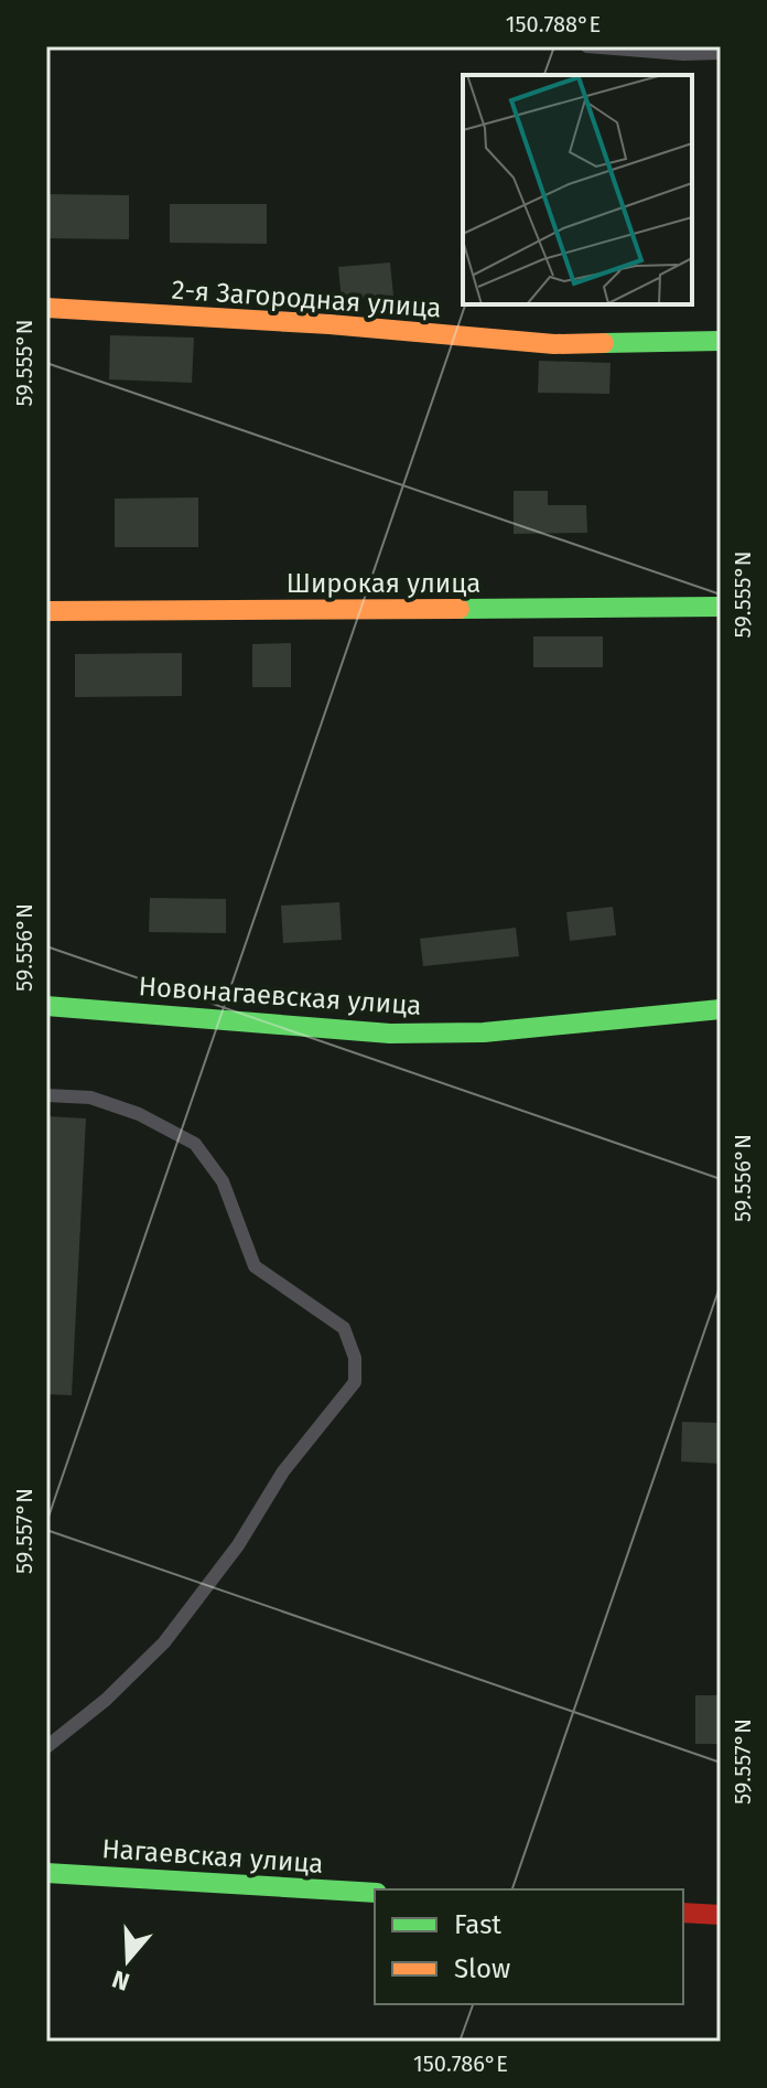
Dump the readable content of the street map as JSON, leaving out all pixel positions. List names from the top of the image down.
{
  "streets": {
    "street": [
      "2-я Загородная улица",
      "Широкая улица",
      "Новонагаевская улица",
      "Нагаевская улица"
    ]
  },
  "legend": ["Fast", "Slow"],
  "north": "bottom",
  "coordinates": [
    "150.788°E",
    "59.555°N",
    "59.556°N",
    "59.557°N",
    "150.786°E"
  ]
}
